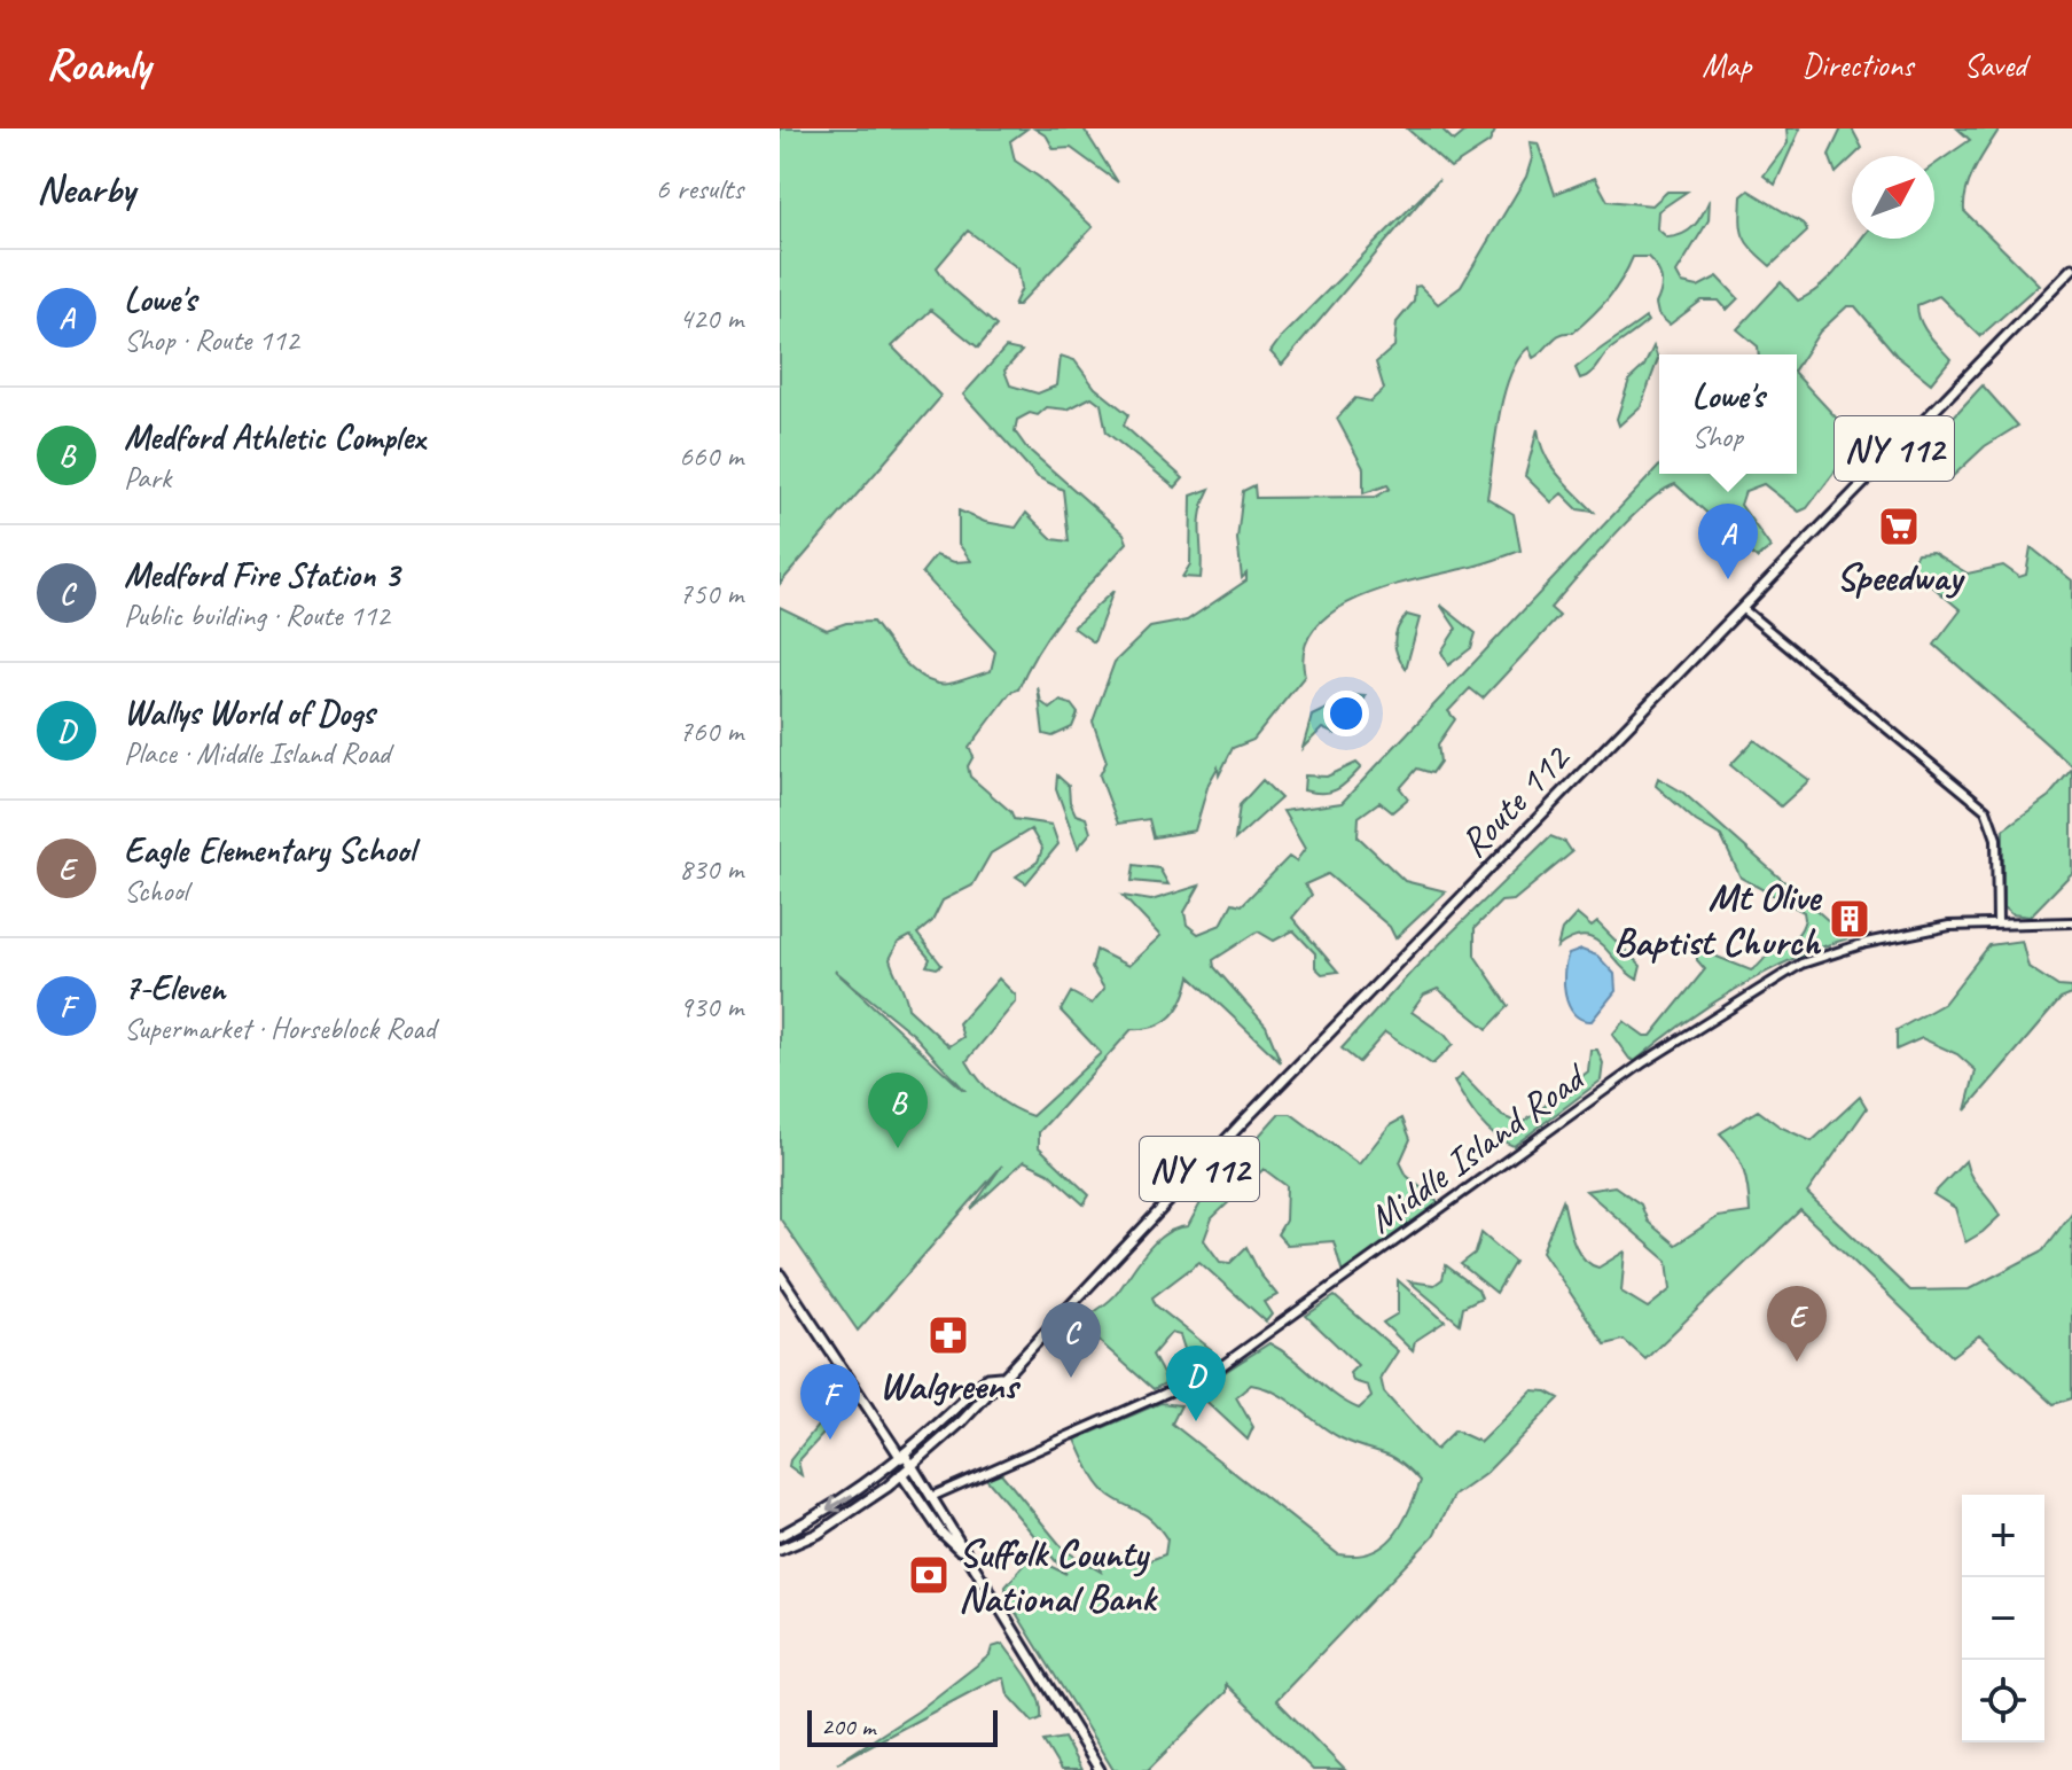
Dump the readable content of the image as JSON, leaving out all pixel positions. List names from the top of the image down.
{
  "streets": {
    "main road": ["NY 112", "Route 112"],
    "street": ["Middle Island Road"]
  },
  "places": {
    "supermarket": ["Speedway"],
    "building": ["Mt Olive Baptist Church"],
    "pharmacy": ["Walgreens"],
    "bank": ["Suffolk County National Bank"]
  },
  "scale_bar": "200 m",
  "north": "top right",
  "page": {
    "header": "Roamly",
    "nav": ["Map", "Directions", "Saved"],
    "heading": ["Nearby", "6 results"],
    "list": [
      {
        "mark": "A",
        "name": "Lowe's",
        "note": "Shop · Route 112",
        "value": "420 m"
      },
      {
        "mark": "B",
        "name": "Medford Athletic Complex",
        "note": "Park",
        "value": "660 m"
      },
      {
        "mark": "C",
        "name": "Medford Fire Station 3",
        "note": "Public building · Route 112",
        "value": "750 m"
      },
      {
        "mark": "D",
        "name": "Wallys World of Dogs",
        "note": "Place · Middle Island Road",
        "value": "760 m"
      },
      {
        "mark": "E",
        "name": "Eagle Elementary School",
        "note": "School",
        "value": "830 m"
      },
      {
        "mark": "F",
        "name": "7-Eleven",
        "note": "Supermarket · Horseblock Road",
        "value": "930 m"
      }
    ],
    "popup": ["Lowe's", "Shop"],
    "pins": [
      "A",
      "B",
      "E",
      "C",
      "D",
      "F"
    ],
    "map_buttons": ["+", "−"],
    "scale": "200 m"
  }
}
